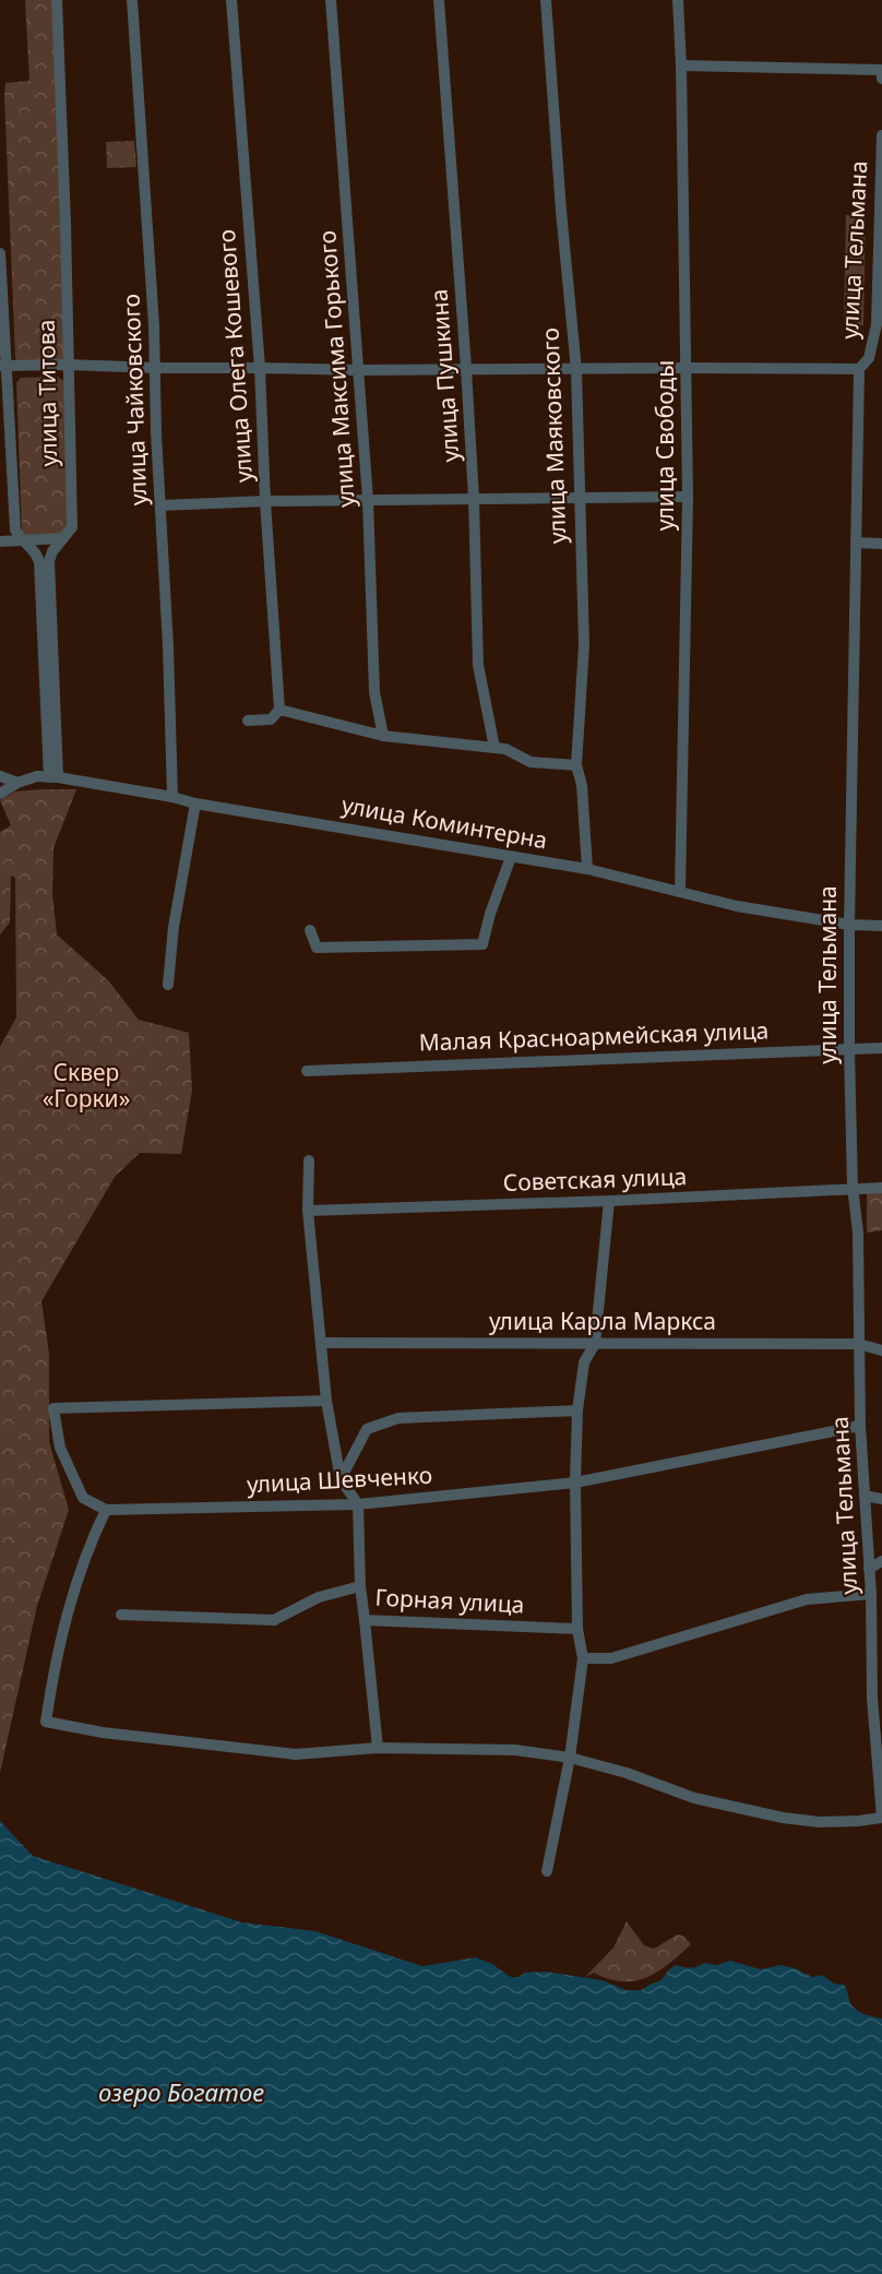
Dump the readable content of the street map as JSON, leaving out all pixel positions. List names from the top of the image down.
{
  "streets": {
    "street": [
      "улица Тельмана",
      "улица Олега Кошевого",
      "улица Максима Горького",
      "улица Пушкина",
      "улица Титова",
      "улица Чайковского",
      "улица Маяковского",
      "улица Свободы",
      "улица Коминтерна",
      "Малая Красноармейская улица",
      "Советская улица",
      "улица Карла Маркса",
      "улица Шевченко",
      "Горная улица"
    ]
  },
  "crossings": [
    ["улица Тельмана", "улица Коминтерна"],
    ["улица Тельмана", "Малая Красноармейская улица"],
    ["улица Тельмана", "Советская улица"],
    ["улица Тельмана", "улица Карла Маркса"],
    ["улица Тельмана", "улица Шевченко"],
    ["улица Титова", "улица Коминтерна"],
    ["улица Чайковского", "улица Коминтерна"],
    ["улица Маяковского", "улица Коминтерна"],
    ["улица Свободы", "улица Коминтерна"]
  ],
  "water": ["озеро Богатое"],
  "parks": ["Сквер «Горки»"]
}
